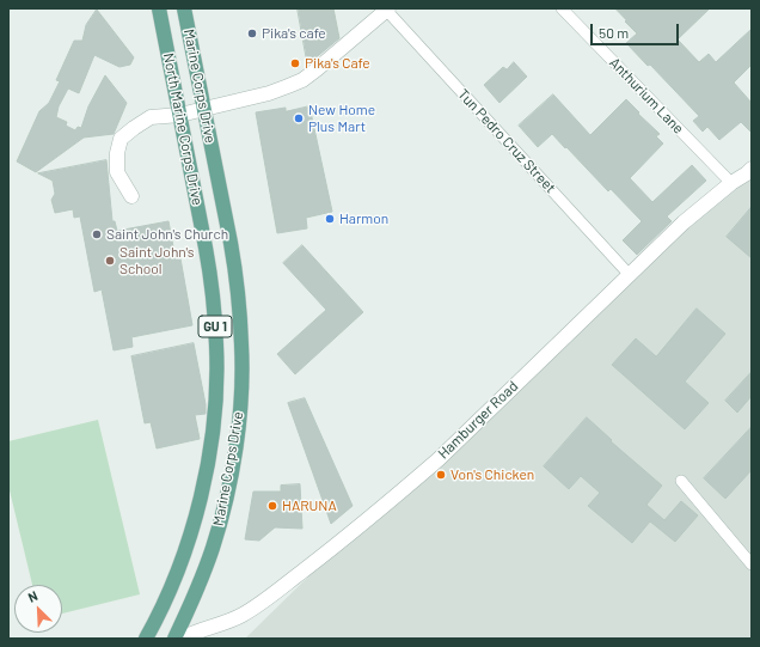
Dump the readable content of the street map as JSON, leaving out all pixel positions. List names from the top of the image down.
{
  "streets": {
    "main road": ["Marine Corps Drive", "North Marine Corps Drive", "GU 1"],
    "street": ["Anthurium Lane", "Tun Pedro Cruz Street", "Hamburger Road"]
  },
  "crossings": [
    ["Anthurium Lane", "Hamburger Road"],
    ["Tun Pedro Cruz Street", "Hamburger Road"]
  ],
  "places": [
    "Pika's cafe",
    "Pika's Cafe",
    "New Home Plus Mart",
    "Harmon",
    "Saint John's Church",
    "Saint John's School",
    "Von's Chicken",
    "HARUNA"
  ],
  "scale_bar": "50 m",
  "north": "top left"
}
